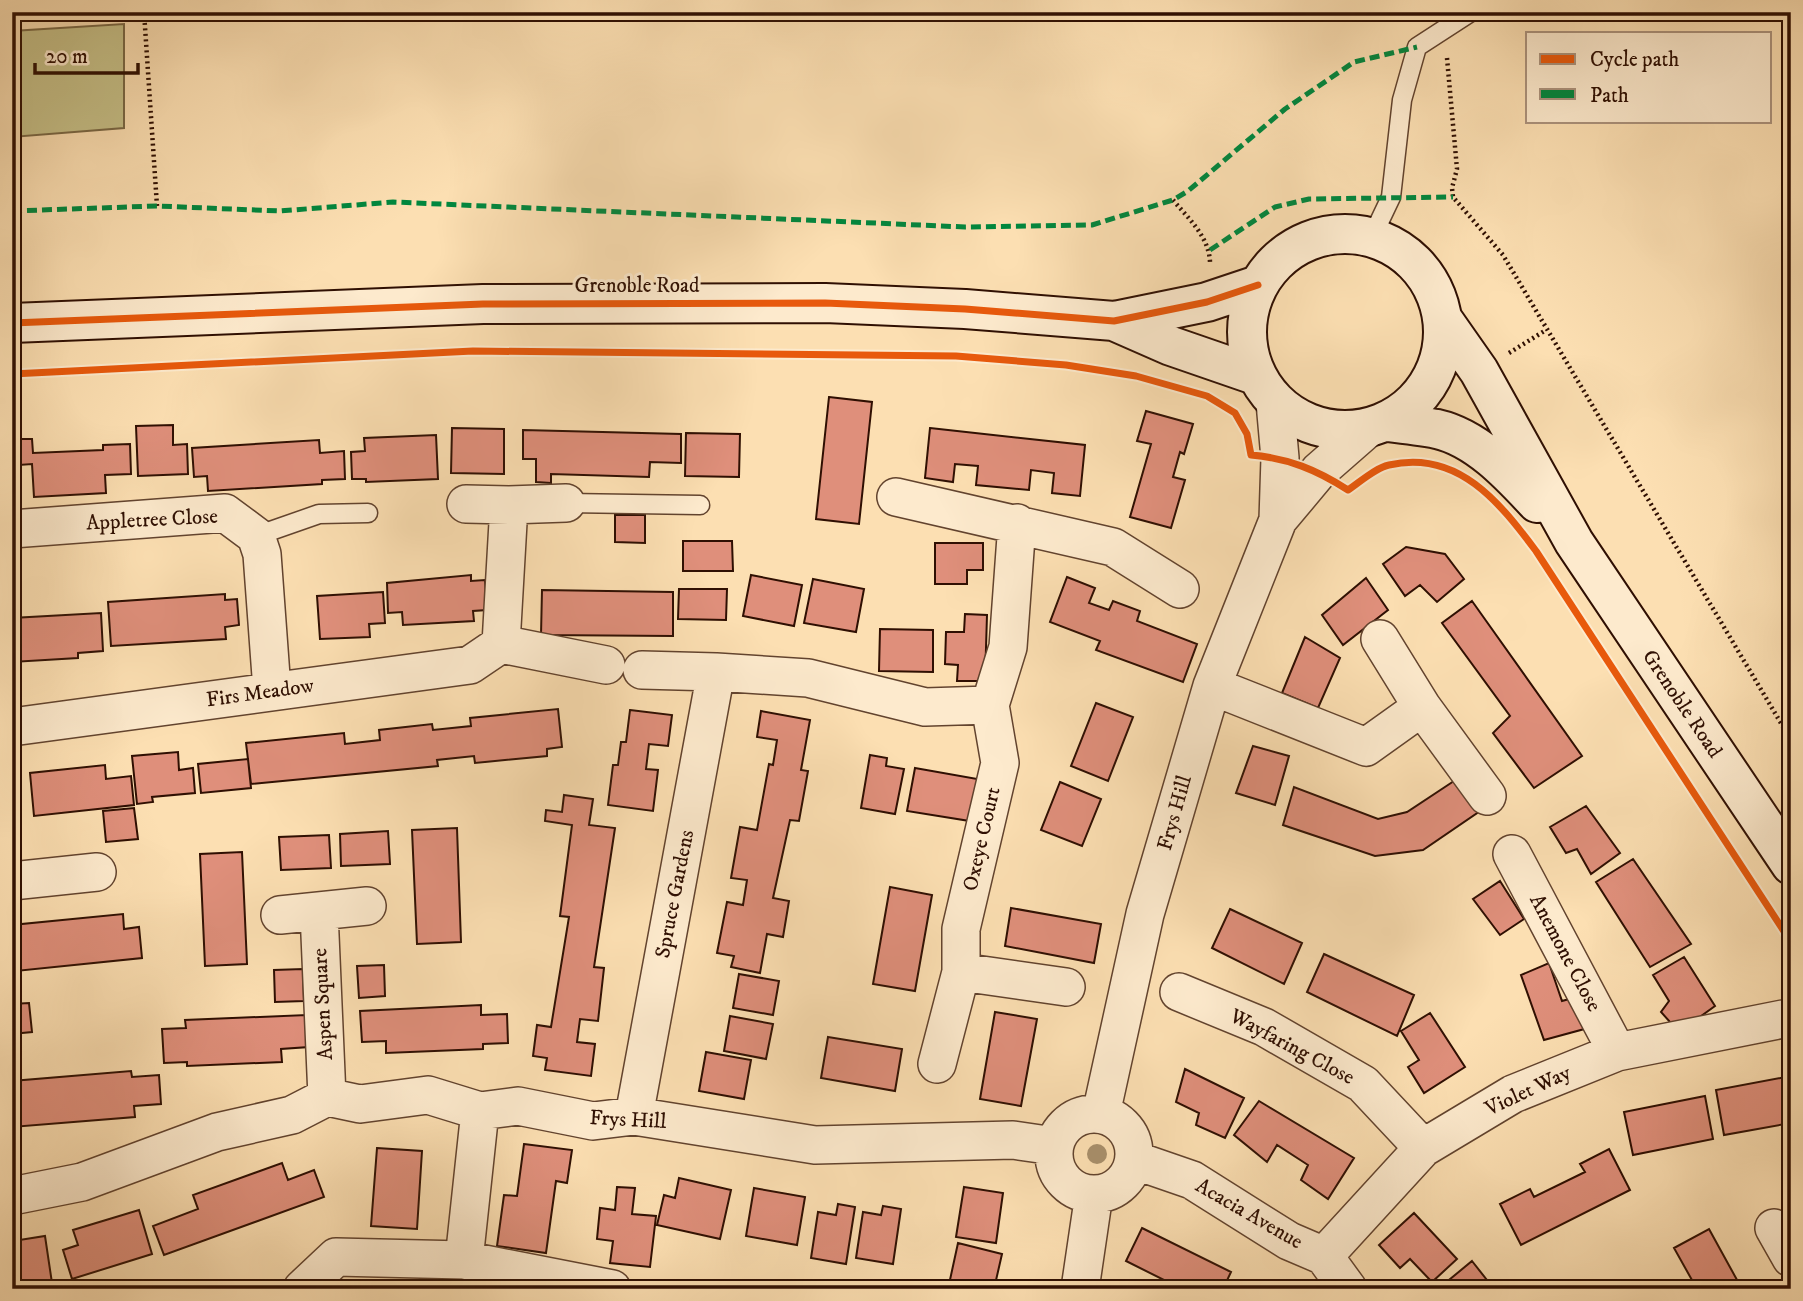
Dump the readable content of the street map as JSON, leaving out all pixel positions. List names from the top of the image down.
{
  "streets": {
    "street": [
      "Grenoble Road",
      "Appletree Close",
      "Firs Meadow",
      "Frys Hill",
      "Oxeye Court",
      "Spruce Gardens",
      "Anemone Close",
      "Aspen Square",
      "Wayfaring Close",
      "Violet Way",
      "Acacia Avenue"
    ]
  },
  "crossings": [
    ["Grenoble Road", "Frys Hill"],
    ["Frys Hill", "Spruce Gardens"],
    ["Frys Hill", "Aspen Square"],
    ["Frys Hill", "Acacia Avenue"],
    ["Anemone Close", "Violet Way"],
    ["Wayfaring Close", "Violet Way"],
    ["Violet Way", "Acacia Avenue"]
  ],
  "legend": ["Cycle path", "Path"],
  "scale_bar": "20 m"
}
